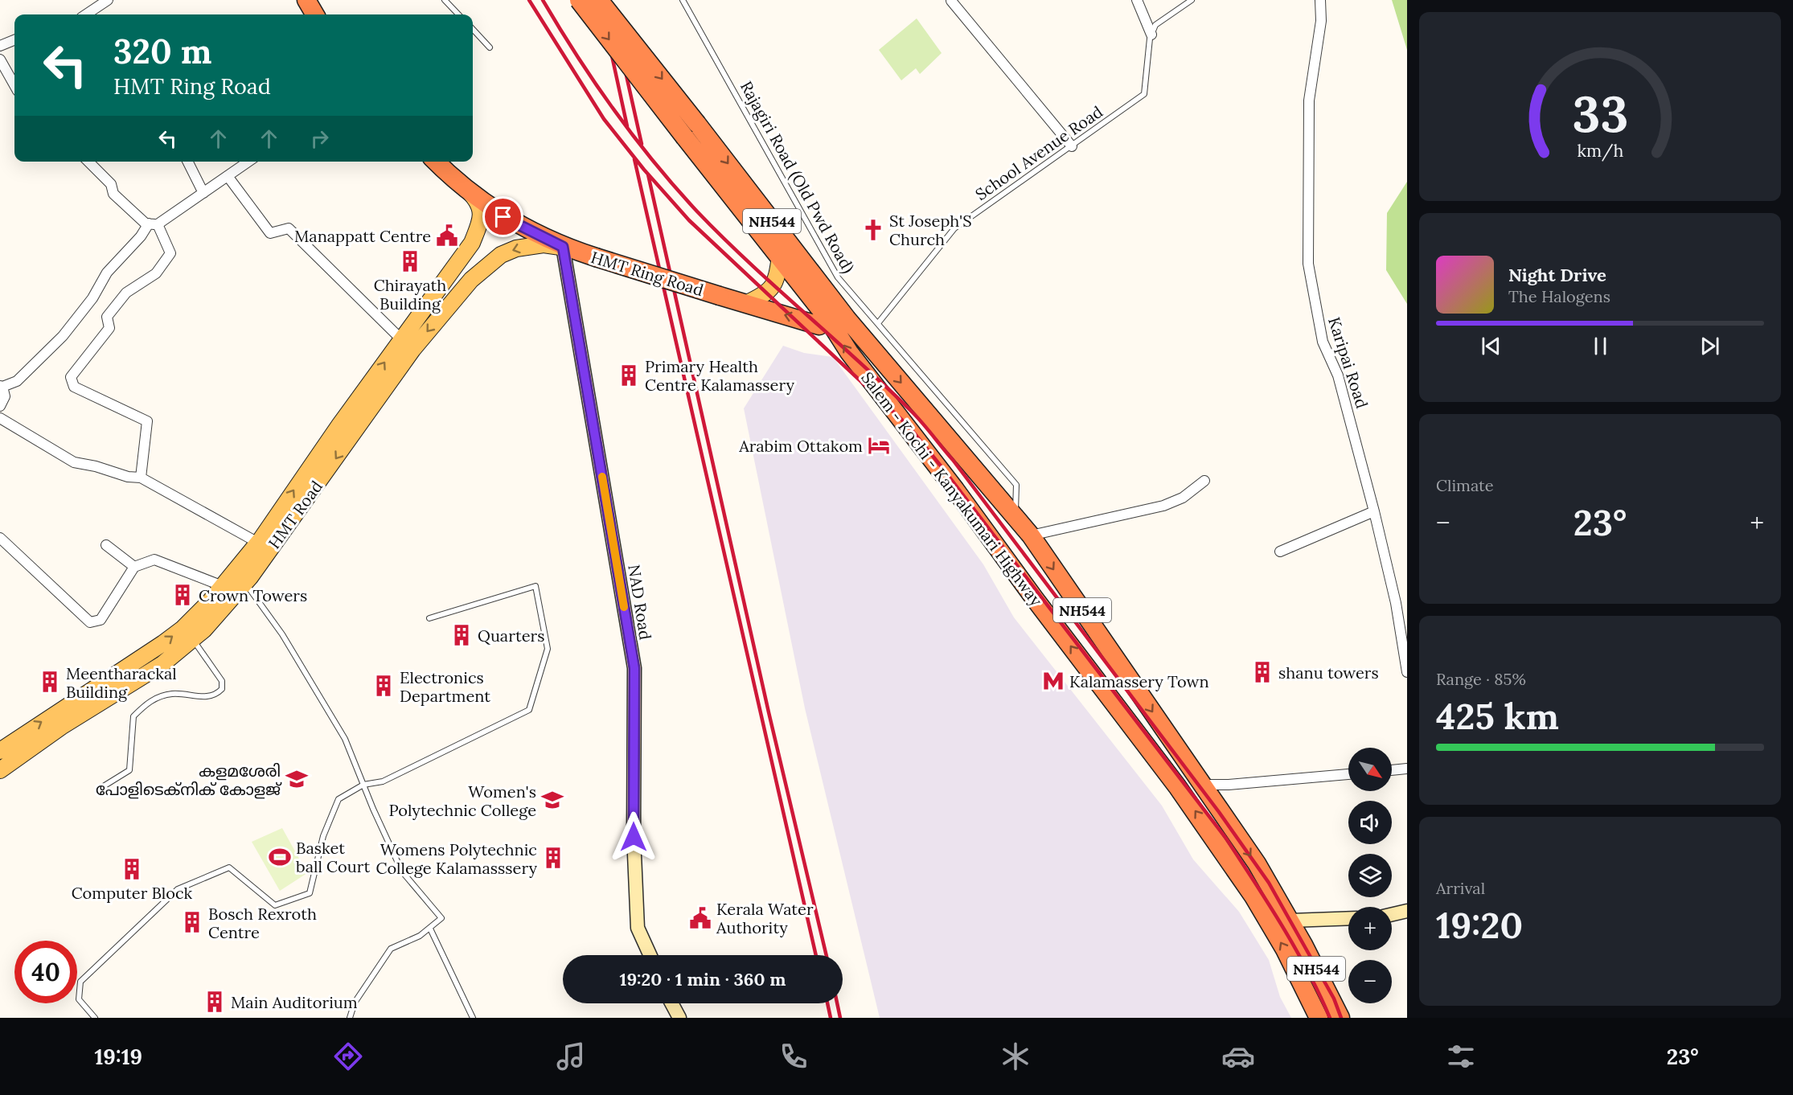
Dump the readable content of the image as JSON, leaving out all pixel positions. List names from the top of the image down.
{
  "streets": {
    "highway": ["NH544", "HMT Ring Road", "Salem - Kochi - Kanyakumari Highway"],
    "main road": ["HMT Road"],
    "street": ["Karipai Road", "NAD Road"],
    "lane": ["School Avenue Road", "Rajagiri Road (Old Pwd Road)"]
  },
  "crossings": [
    ["School Avenue Road", "Rajagiri Road (Old Pwd Road)"],
    ["Rajagiri Road (Old Pwd Road)", "Salem - Kochi - Kanyakumari Highway"],
    ["HMT Ring Road", "Salem - Kochi - Kanyakumari Highway"],
    ["HMT Ring Road", "HMT Road"],
    ["HMT Ring Road", "NAD Road"],
    ["HMT Road", "NAD Road"]
  ],
  "places": {
    "church": ["St Joseph'S Church"],
    "public building": ["Manappatt Centre", "Kerala Water Authority"],
    "building": [
      "Chirayath Building",
      "Primary Health Centre Kalamassery",
      "Crown Towers",
      "Quarters",
      "shanu towers",
      "Meentharackal Building",
      "Electronics Department",
      "Womens Polytechnic College Kalamasssery",
      "Computer Block",
      "Bosch Rexroth Centre",
      "Main Auditorium"
    ],
    "hotel": ["Arabim Ottakom"],
    "metro station": ["Kalamassery Town"],
    "school or university": ["കളമശേരി പോളിടെക്നിക് കോളജ്", "Women's Polytechnic College"],
    "sports": ["Basket ball Court"]
  },
  "north": "bottom right",
  "page": {
    "turn": ["320 m", "HMT Ring Road"],
    "song": ["Night Drive", "The Halogens"],
    "tile": [
      "Climate",
      ["Range · 85%", "425 km"],
      ["Arrival", "19:20"]
    ],
    "heat": ["−", "23°", "+"],
    "map_buttons": ["+", "−"],
    "limit": "40",
    "trip": "19:20 · 1 min · 360 m",
    "tabs": ["19:19", "23°"],
    "gauge": ["33", "km/h"]
  }
}
